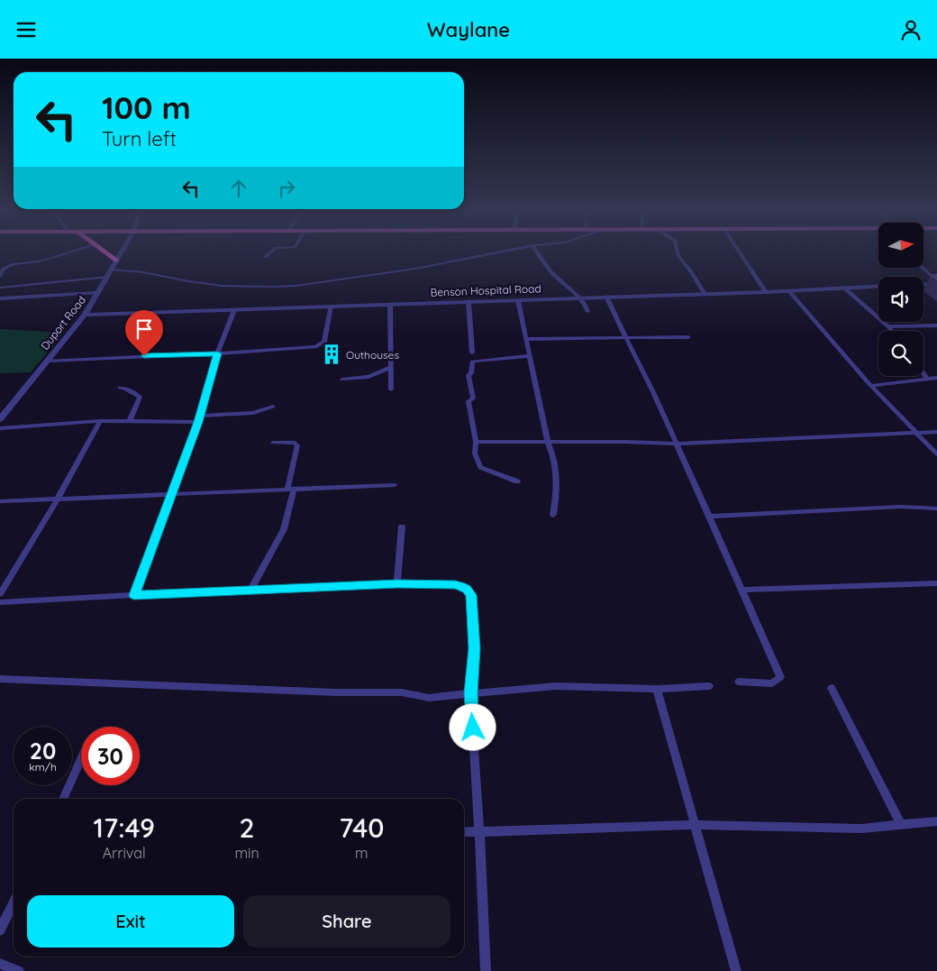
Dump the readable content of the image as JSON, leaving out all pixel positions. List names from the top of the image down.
{
  "streets": {
    "street": ["Benson Hospital Road", "Duport Road"]
  },
  "crossings": [
    ["Benson Hospital Road", "Duport Road"]
  ],
  "places": {
    "building": ["Outhouses"]
  },
  "north": "right",
  "page": {
    "header": "Waylane",
    "turn": ["100 m", "Turn left"],
    "speed": "20 km/h",
    "limit": "30",
    "eta": [
      "17:49",
      "Arrival",
      "2",
      "min",
      "740",
      "m"
    ],
    "buttons": ["Exit", "Share"]
  }
}
